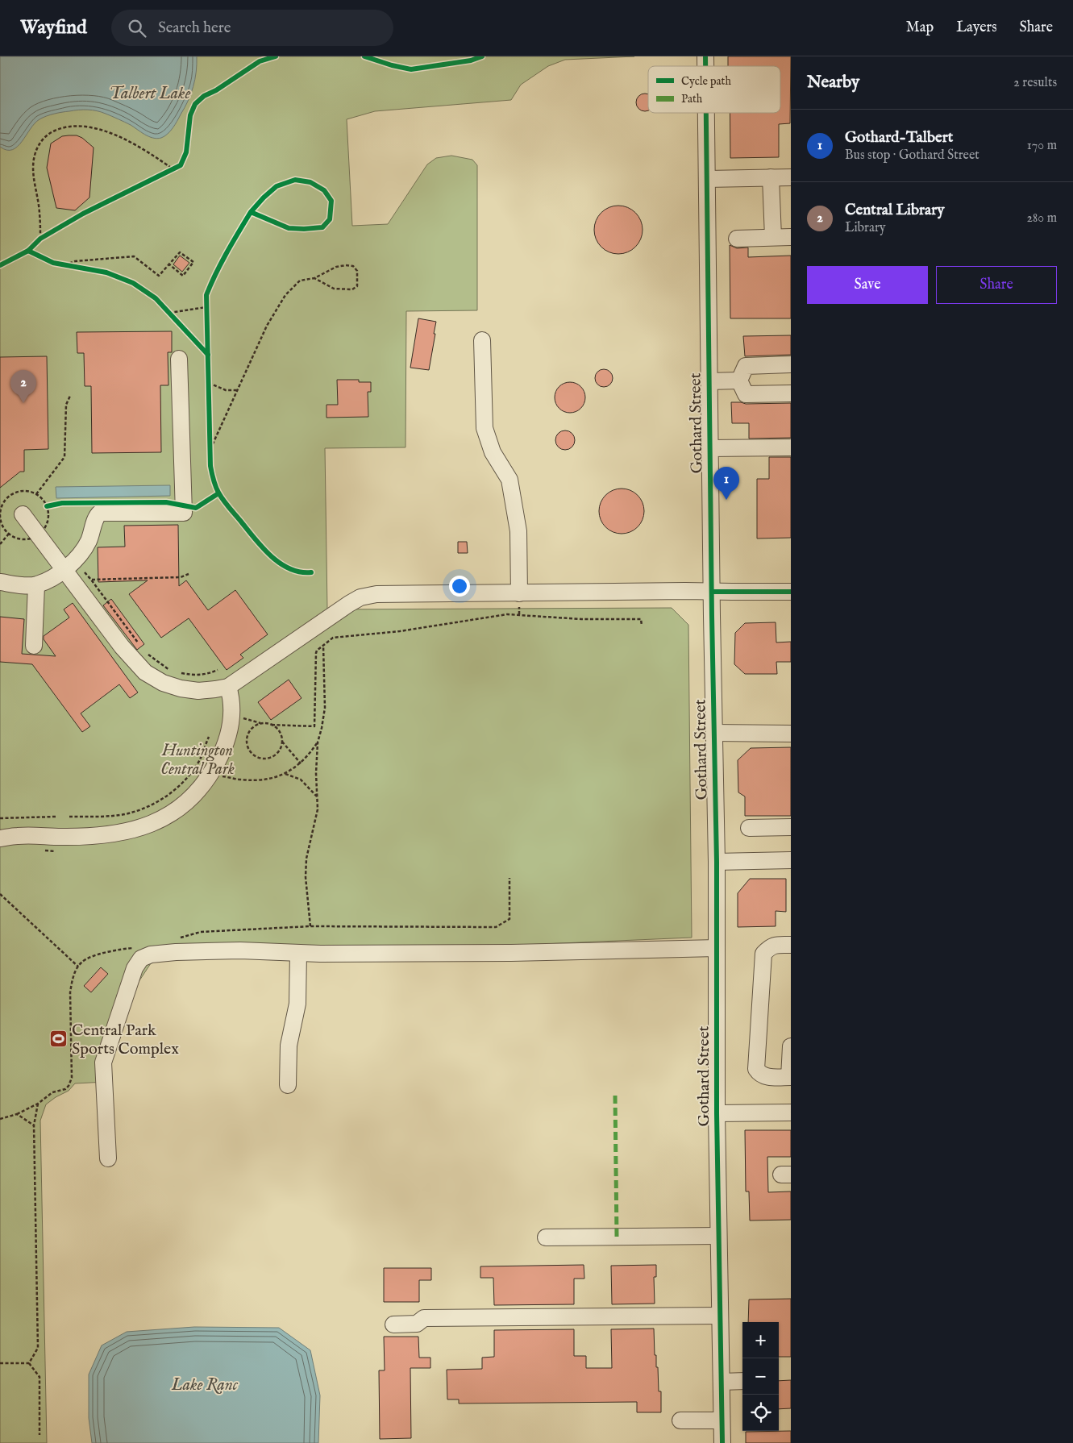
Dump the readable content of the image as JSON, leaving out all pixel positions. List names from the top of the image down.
{
  "streets": {
    "street": ["Gothard Street"]
  },
  "water": ["Talbert Lake", "Lake Ranc"],
  "parks": ["Huntington Central Park"],
  "places": {
    "sports": ["Central Park Sports Complex"]
  },
  "legend": ["Cycle path", "Path"],
  "page": {
    "header": "Wayfind",
    "search": "Search here",
    "nav": ["Map", "Layers", "Share"],
    "heading": ["Nearby", "2 results"],
    "list": [
      {
        "mark": "1",
        "name": "Gothard-Talbert",
        "note": "Bus stop · Gothard Street",
        "value": "170 m"
      },
      {
        "mark": "2",
        "name": "Central Library",
        "note": "Library",
        "value": "280 m"
      }
    ],
    "buttons": ["Save", "Share"],
    "pins": ["2", "1"],
    "map_buttons": ["+", "−"]
  }
}
